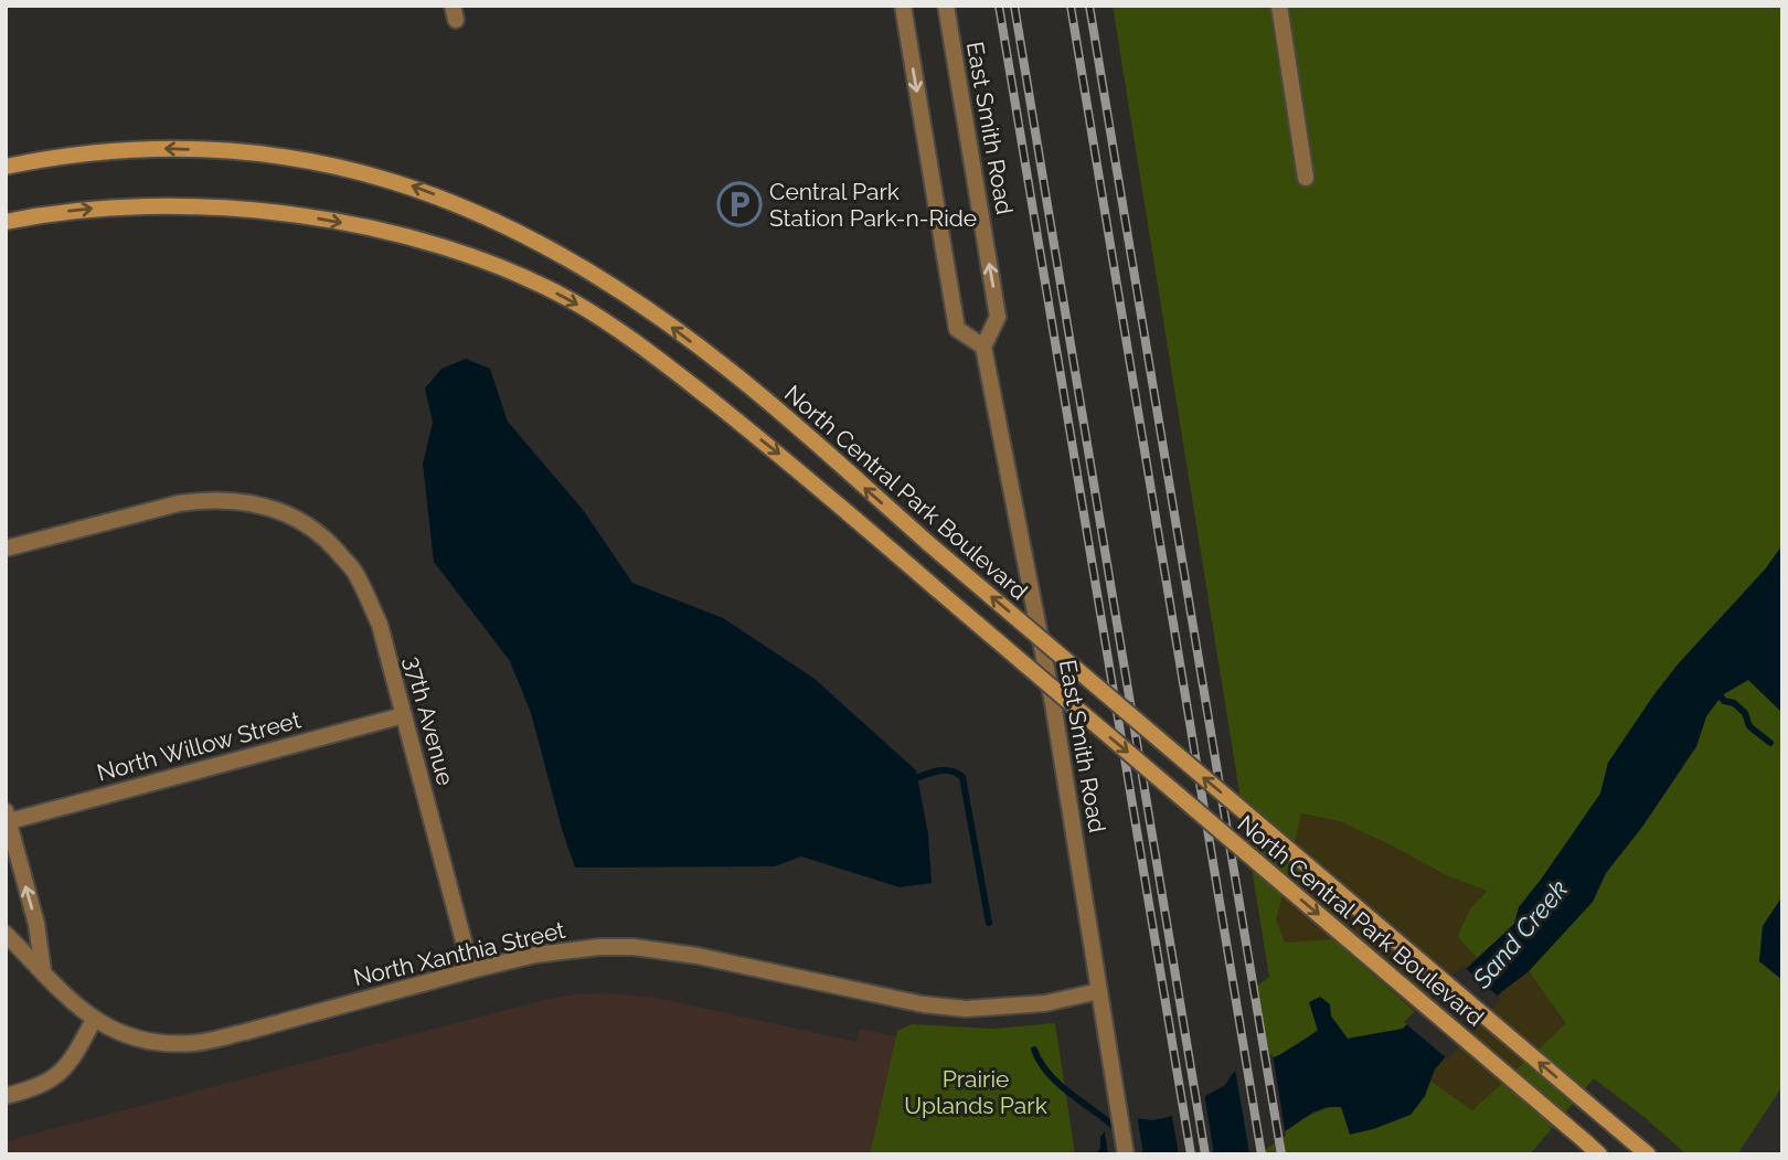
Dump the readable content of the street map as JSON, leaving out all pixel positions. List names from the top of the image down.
{
  "streets": {
    "main road": ["North Central Park Boulevard"],
    "street": [
      "East Smith Road",
      "37th Avenue",
      "North Willow Street",
      "North Xanthia Street"
    ]
  },
  "crossings": [
    ["East Smith Road", "North Xanthia Street"],
    ["37th Avenue", "North Willow Street"],
    ["37th Avenue", "North Xanthia Street"]
  ],
  "water": ["Sand Creek"],
  "parks": ["Prairie Uplands Park"],
  "places": {
    "parking": ["Central Park Station Park-n-Ride"]
  }
}
